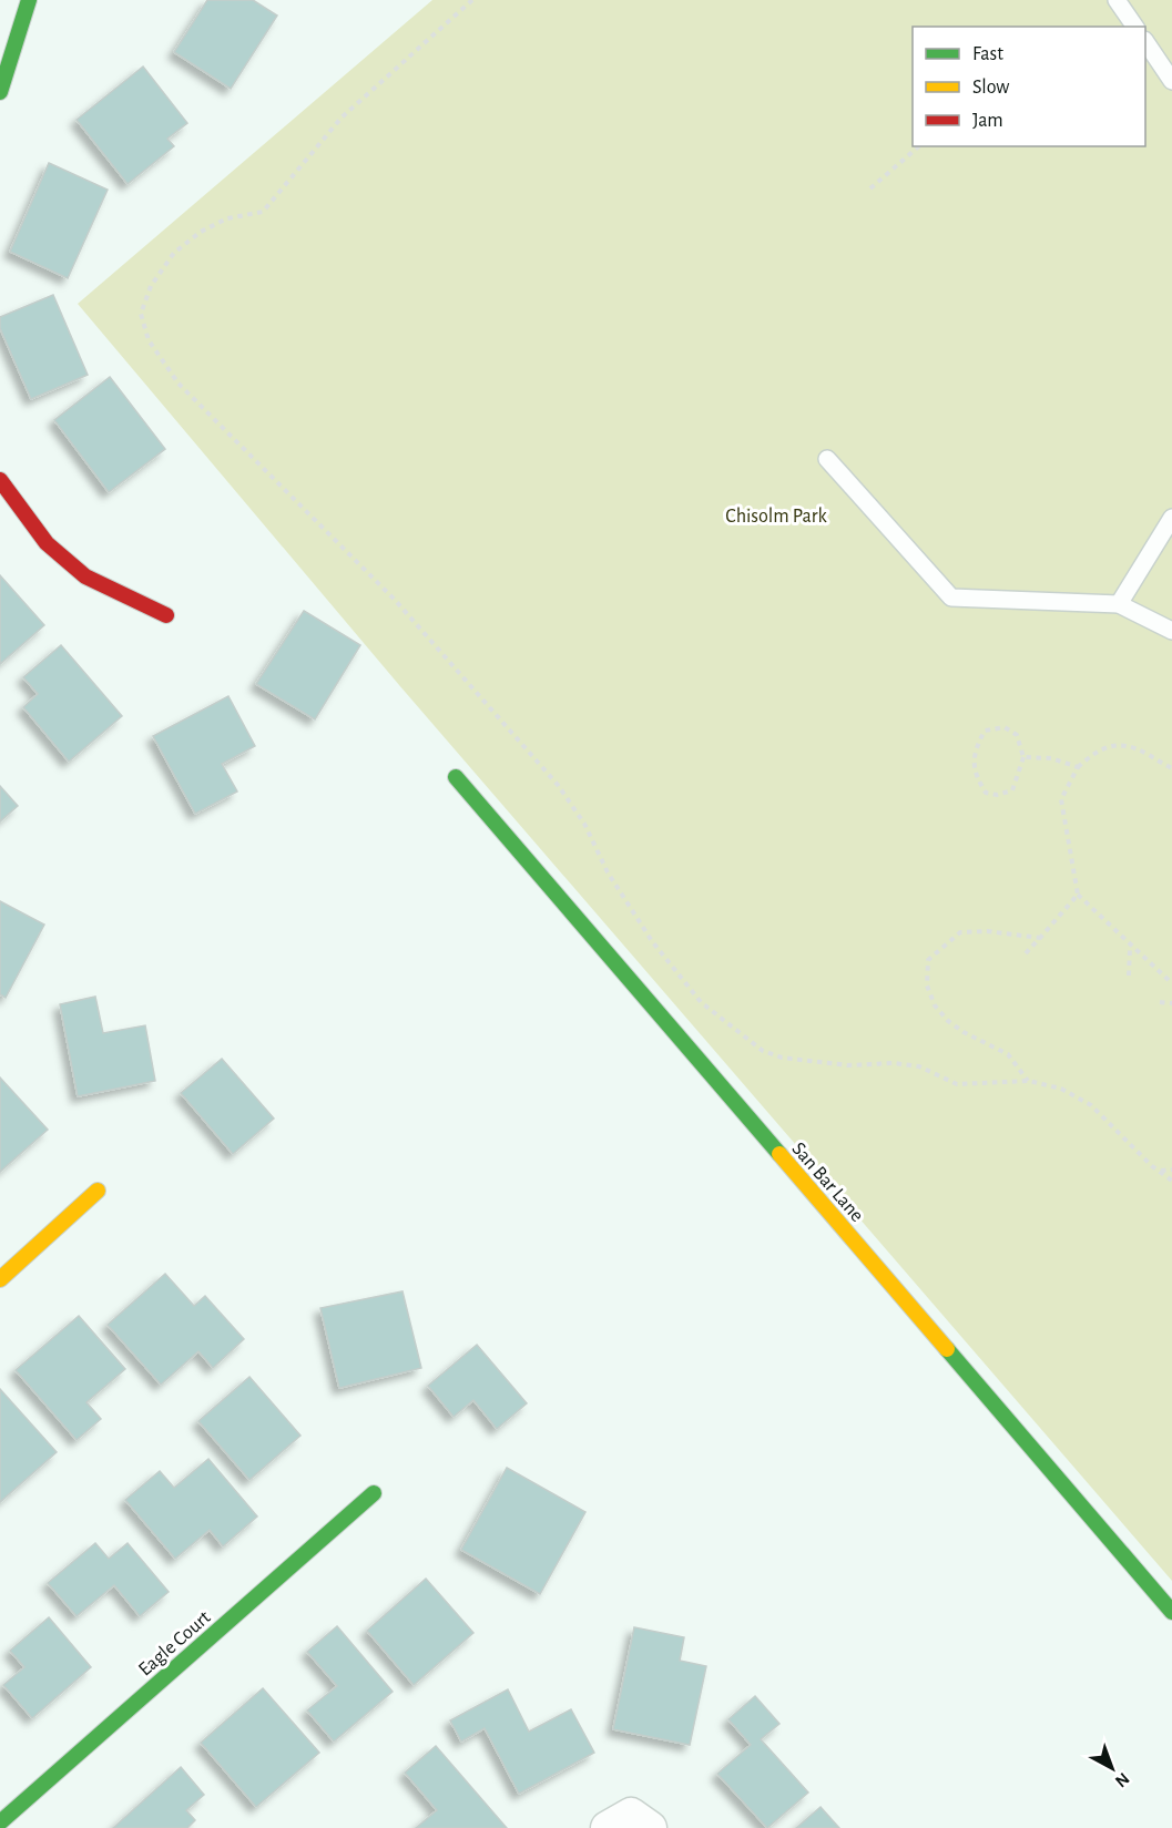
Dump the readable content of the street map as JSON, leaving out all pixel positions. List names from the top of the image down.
{
  "streets": {
    "street": ["San Bar Lane", "Eagle Court"]
  },
  "parks": ["Chisolm Park"],
  "legend": ["Fast", "Slow", "Jam"],
  "north": "bottom right"
}
